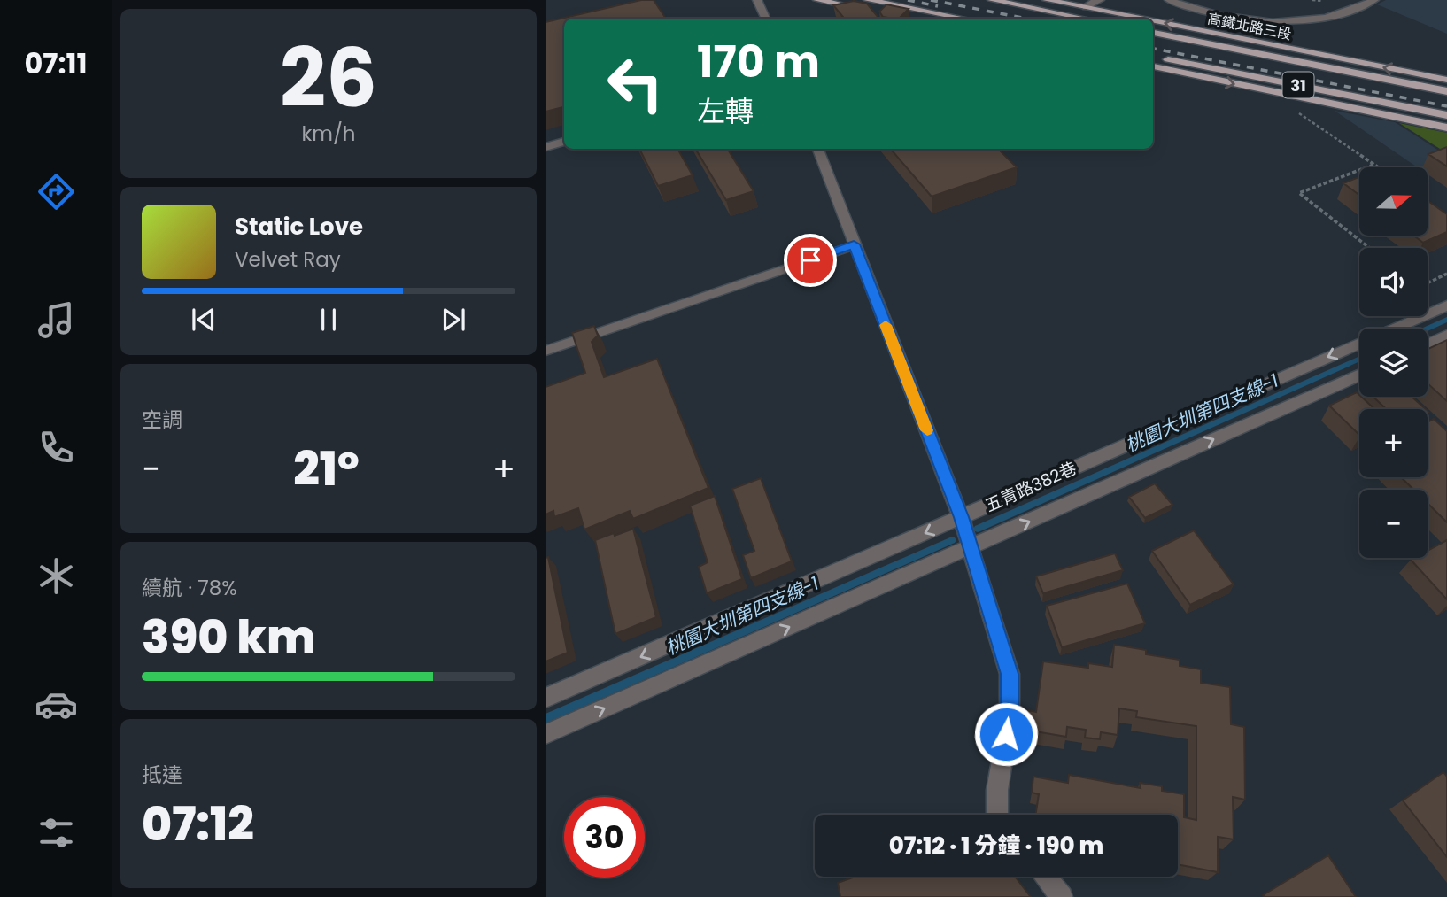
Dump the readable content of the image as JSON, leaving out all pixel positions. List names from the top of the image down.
{
  "streets": {
    "main road": ["高鐵北路三段", "31"],
    "street": ["五青路382巷"]
  },
  "water": ["桃園大圳第四支線-1"],
  "north": "right",
  "page": {
    "tabs": "07:11",
    "tile": [
      ["26", "km/h"],
      "空調",
      ["續航 · 78%", "390 km"],
      ["抵達", "07:12"]
    ],
    "turn": ["170 m", "左轉"],
    "map_buttons": ["+", "−"],
    "song": ["Static Love", "Velvet Ray"],
    "heat": ["−", "21°", "+"],
    "limit": "30",
    "trip": "07:12 · 1 分鐘 · 190 m"
  }
}
